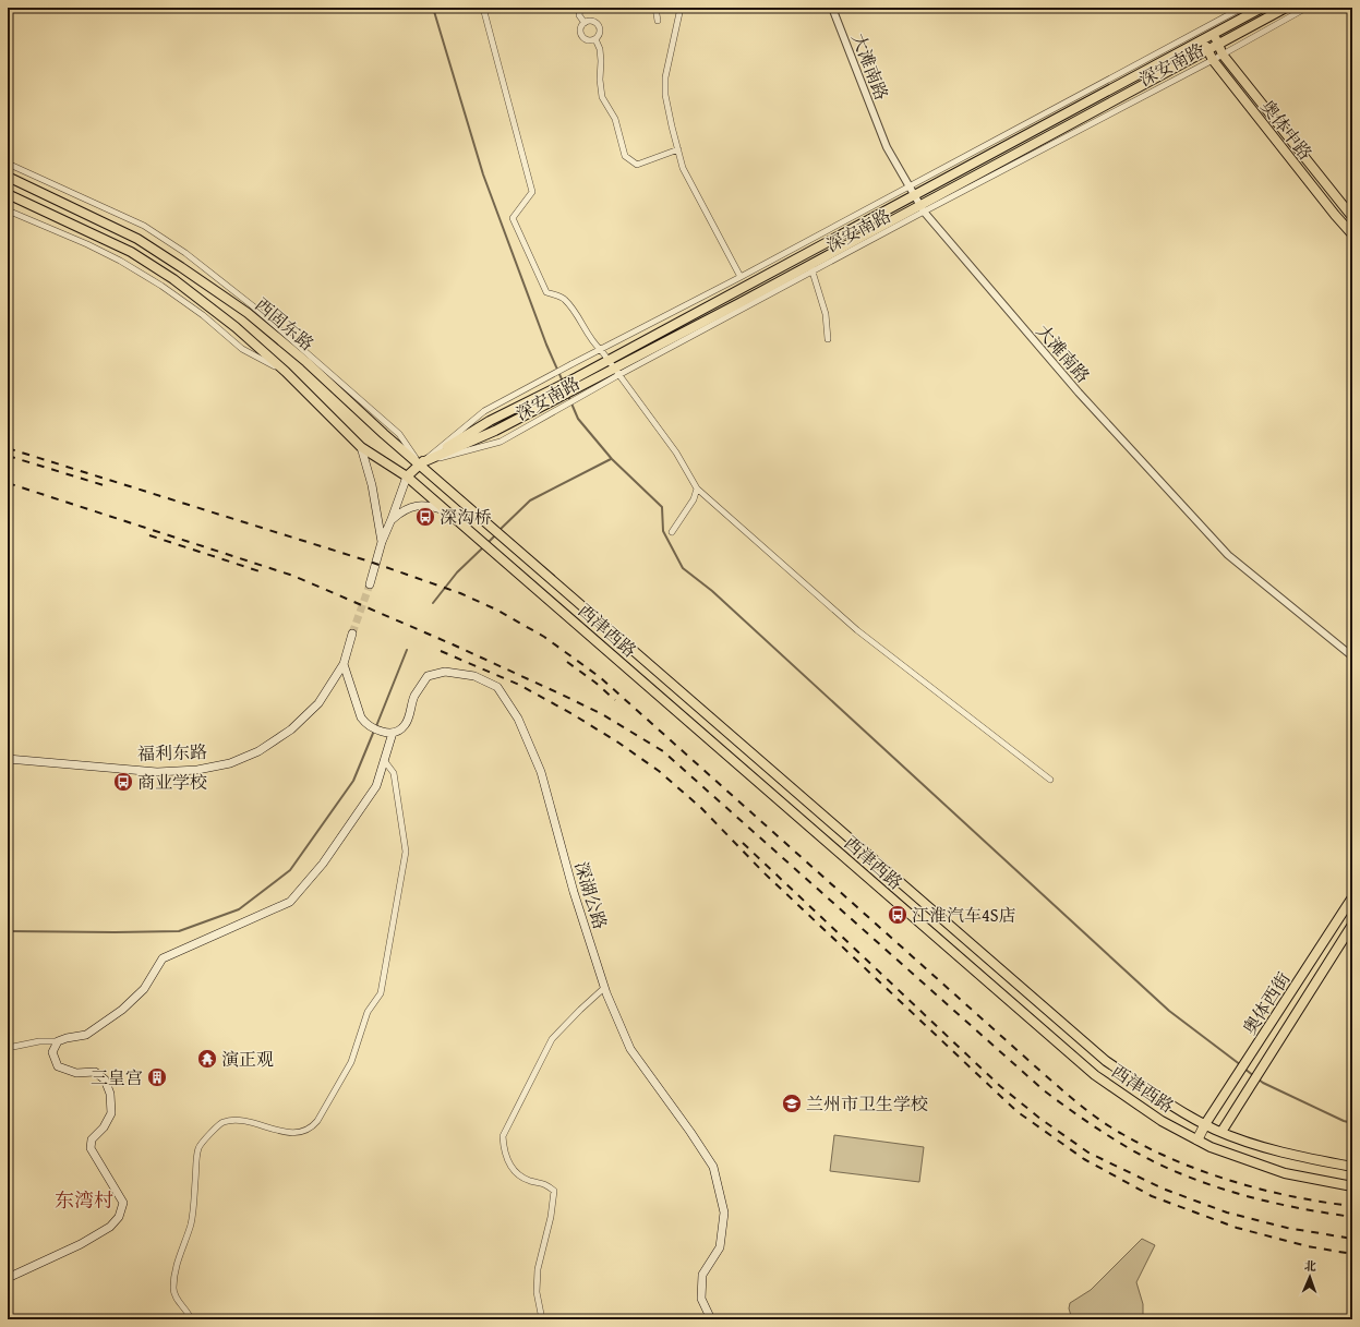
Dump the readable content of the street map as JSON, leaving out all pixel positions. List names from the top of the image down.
{
  "streets": {
    "main road": [
      "深安南路",
      "奥体中路",
      "西固东路",
      "西津西路",
      "福利东路",
      "深湖公路",
      "奥体西街"
    ],
    "street": ["大滩南路"]
  },
  "crossings": [
    ["深安南路", "大滩南路"],
    ["深安南路", "奥体中路"],
    ["深安南路", "西固东路"],
    ["西固东路", "西津西路"],
    ["西津西路", "奥体西街"]
  ],
  "districts": ["东湾村"],
  "places": {
    "bus stop": ["深沟桥", "商业学校", "江淮汽车4S店"],
    "temple": ["演正观"],
    "building": ["三皇宫"],
    "school or university": ["兰州市卫生学校"]
  },
  "north": "top"
}
